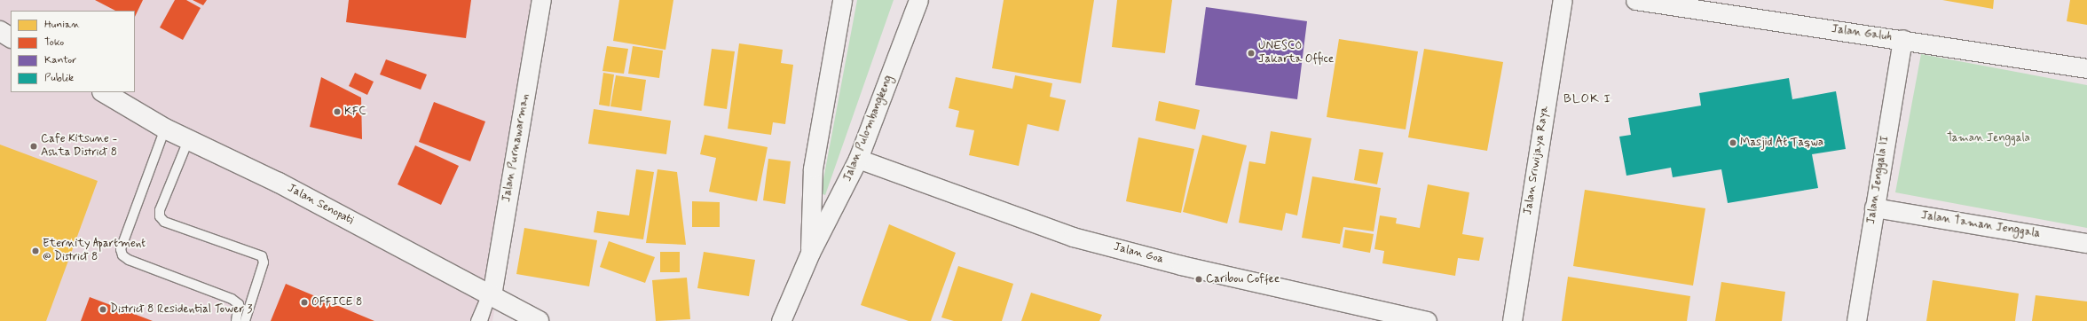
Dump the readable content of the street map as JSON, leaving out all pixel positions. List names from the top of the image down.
{
  "streets": {
    "main road": ["Jalan Senopati"],
    "street": [
      "Jalan Galuh",
      "Jalan Pulombangkeng",
      "Jalan Purnawarman",
      "Jalan Sriwijaya Raya",
      "Jalan Jenggala II",
      "Jalan Taman Jenggala",
      "Jalan Goa"
    ]
  },
  "crossings": [
    ["Jalan Galuh", "Jalan Jenggala II"],
    ["Jalan Pulombangkeng", "Jalan Goa"],
    ["Jalan Purnawarman", "Jalan Senopati"],
    ["Jalan Jenggala II", "Jalan Taman Jenggala"]
  ],
  "districts": ["BLOK I"],
  "parks": ["Taman Jenggala"],
  "places": [
    "UNESCO Jakarta Office",
    "KFC",
    "Masjid At Taqwa",
    "Cafe Kitsune - Ashta District 8",
    "Eternity Apartment @ District 8",
    "Caribou Coffee",
    "OFFICE 8",
    "District 8 Residential Tower 3"
  ],
  "legend": [
    "Hunian",
    "Toko",
    "Kantor",
    "Publik"
  ]
}
